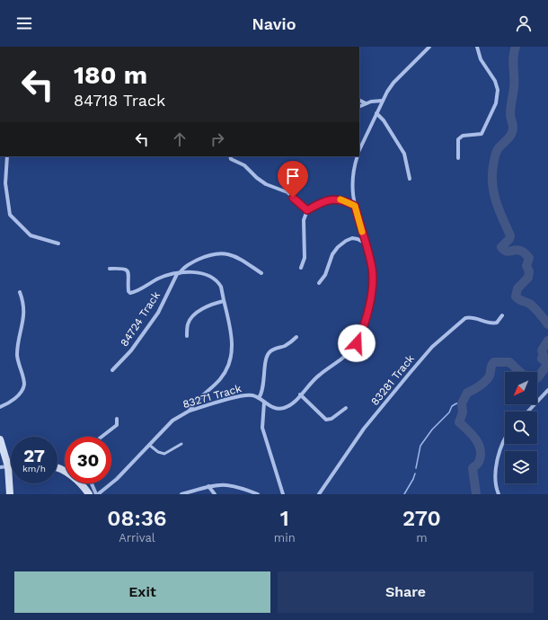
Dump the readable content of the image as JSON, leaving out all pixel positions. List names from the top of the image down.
{
  "streets": {
    "street": ["84724 Track", "83281 Track", "83271 Track"]
  },
  "north": "bottom left",
  "page": {
    "header": "Navio",
    "turn": ["180 m", "84718 Track"],
    "speed": "27 km/h",
    "limit": "30",
    "eta": [
      "08:36",
      "Arrival",
      "1",
      "min",
      "270",
      "m"
    ],
    "buttons": ["Exit", "Share"]
  }
}
